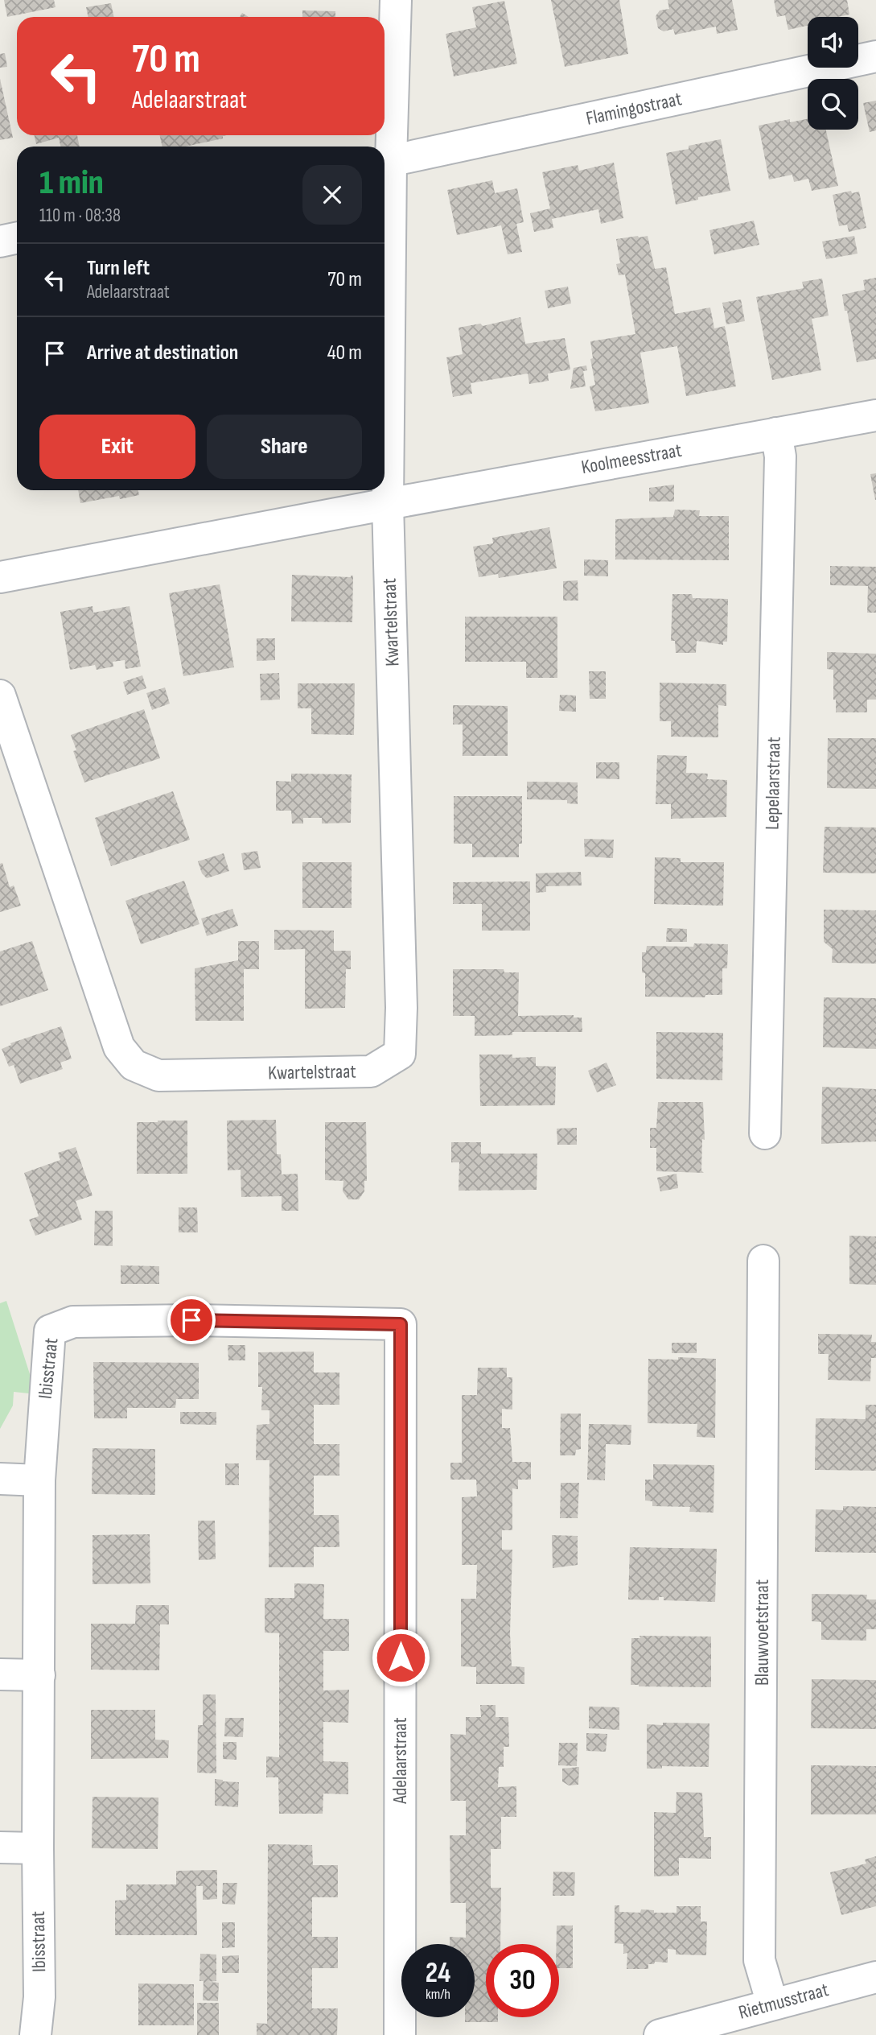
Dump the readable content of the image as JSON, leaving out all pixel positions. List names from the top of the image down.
{
  "streets": {
    "street": [
      "Flamingostraat",
      "Koolmeesstraat",
      "Kwartelstraat",
      "Lepelaarstraat",
      "Ibisstraat",
      "Blauwvoetstraat",
      "Adelaarstraat",
      "Rietmusstraat"
    ]
  },
  "crossings": [
    ["Flamingostraat", "Kwartelstraat"],
    ["Koolmeesstraat", "Kwartelstraat"],
    ["Koolmeesstraat", "Lepelaarstraat"],
    ["Ibisstraat", "Adelaarstraat"],
    ["Blauwvoetstraat", "Rietmusstraat"]
  ],
  "page": {
    "turn": ["70 m", "Adelaarstraat"],
    "heading": ["1 min", "110 m · 08:38"],
    "list": [
      {
        "name": "Turn left",
        "note": "Adelaarstraat",
        "value": "70 m"
      },
      {
        "name": "Arrive at destination",
        "value": "40 m"
      }
    ],
    "buttons": ["Exit", "Share"],
    "speed": "24 km/h",
    "limit": "30"
  }
}
